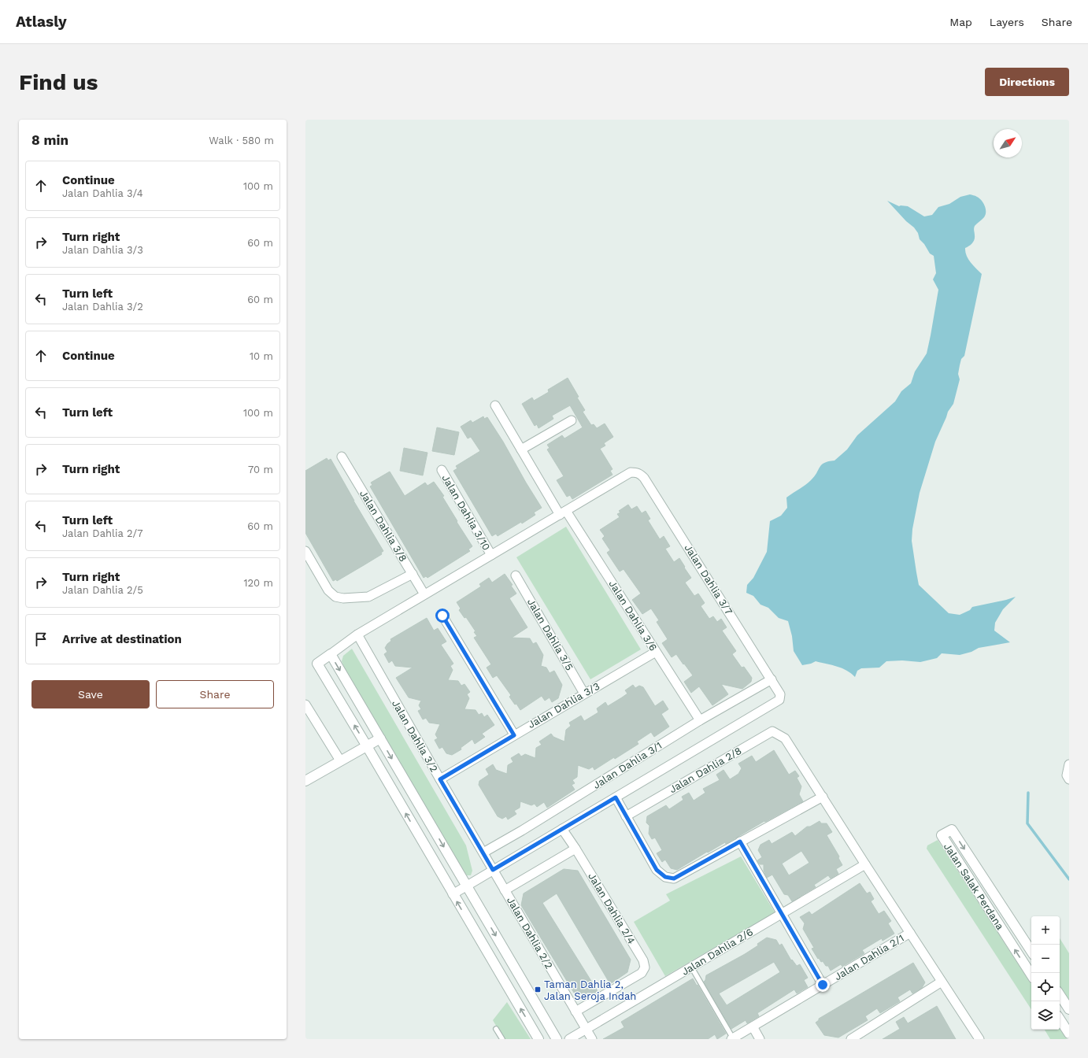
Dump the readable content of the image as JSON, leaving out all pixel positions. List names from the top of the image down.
{
  "streets": {
    "street": [
      "Jalan Dahlia 3/10",
      "Jalan Dahlia 3/8",
      "Jalan Dahlia 3/7",
      "Jalan Dahlia 3/6",
      "Jalan Dahlia 3/5",
      "Jalan Dahlia 3/3",
      "Jalan Dahlia 3/2",
      "Jalan Dahlia 3/1",
      "Jalan Dahlia 2/8",
      "Jalan Salak Perdana",
      "Jalan Dahlia 2/4",
      "Jalan Dahlia 2/2",
      "Jalan Dahlia 2/6",
      "Jalan Dahlia 2/1"
    ]
  },
  "crossings": [
    ["Jalan Dahlia 3/7", "Jalan Dahlia 3/6"],
    ["Jalan Dahlia 3/7", "Jalan Dahlia 3/1"],
    ["Jalan Dahlia 3/6", "Jalan Dahlia 3/3"],
    ["Jalan Dahlia 3/6", "Jalan Dahlia 3/1"],
    ["Jalan Dahlia 3/5", "Jalan Dahlia 3/3"],
    ["Jalan Dahlia 3/3", "Jalan Dahlia 3/2"],
    ["Jalan Dahlia 3/2", "Jalan Dahlia 3/1"],
    ["Jalan Dahlia 3/2", "Jalan Dahlia 2/2"],
    ["Jalan Dahlia 2/4", "Jalan Dahlia 2/2"],
    ["Jalan Dahlia 2/2", "Jalan Dahlia 2/6"]
  ],
  "places": {
    "transit": ["Taman Dahlia 2, Jalan Seroja Indah"]
  },
  "north": "top right",
  "page": {
    "header": "Atlasly",
    "nav": ["Map", "Layers", "Share"],
    "buttons": [
      "Directions",
      ["Save", "Share"]
    ],
    "title": "Find us",
    "heading": ["8 min", "Walk · 580 m"],
    "list": [
      ["Continue", "Jalan Dahlia 3/4", "100 m"],
      ["Turn right", "Jalan Dahlia 3/3", "60 m"],
      ["Turn left", "Jalan Dahlia 3/2", "60 m"],
      ["Continue", "10 m"],
      ["Turn left", "100 m"],
      ["Turn right", "70 m"],
      ["Turn left", "Jalan Dahlia 2/7", "60 m"],
      ["Turn right", "Jalan Dahlia 2/5", "120 m"],
      "Arrive at destination"
    ],
    "map_buttons": ["+", "−"]
  }
}
